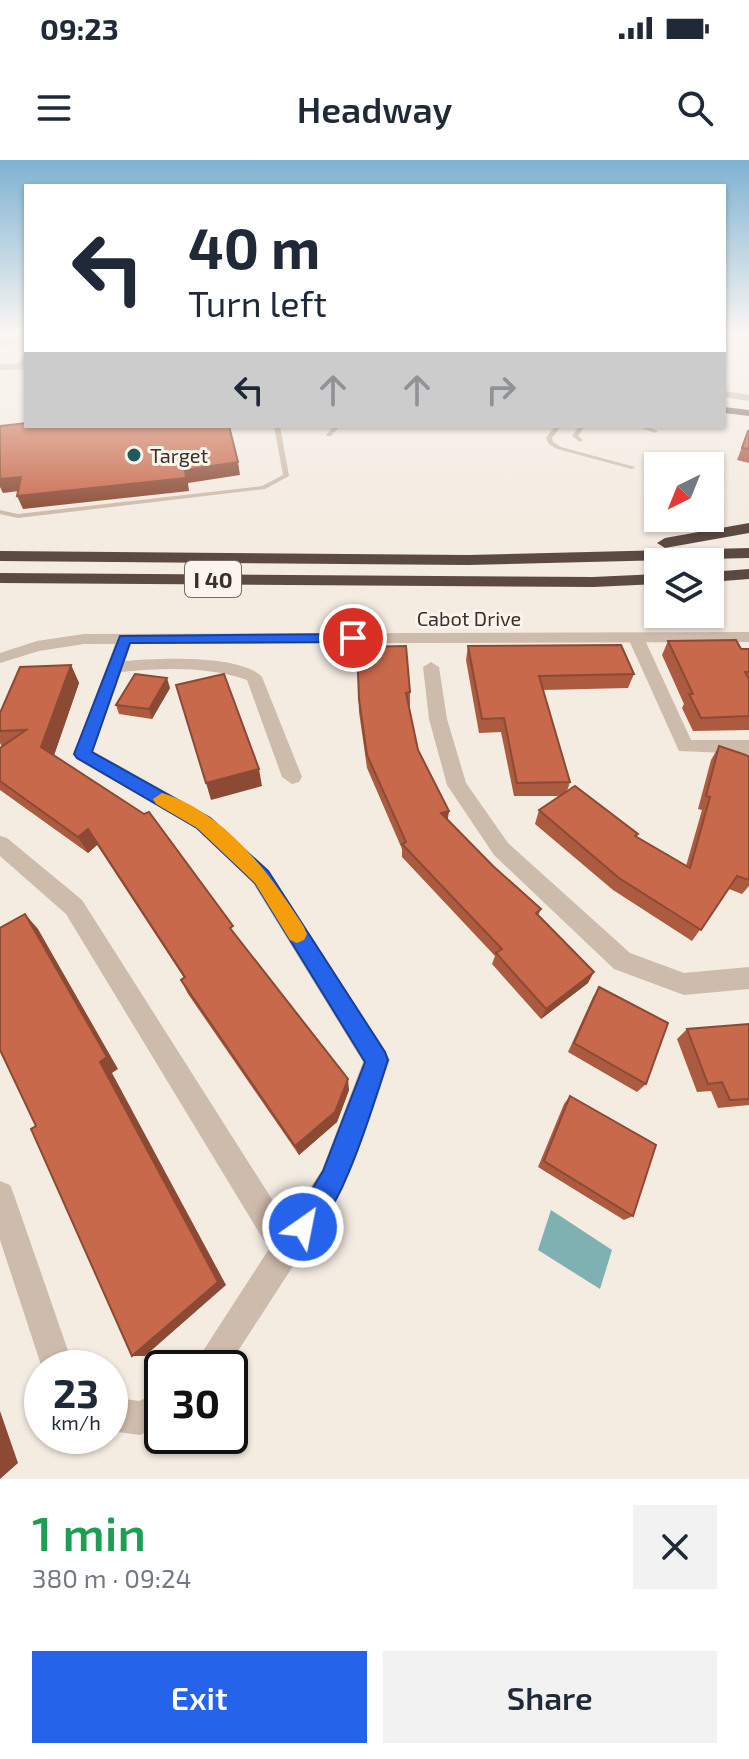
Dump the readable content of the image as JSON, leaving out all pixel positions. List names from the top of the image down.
{
  "streets": {
    "highway": ["I 40"],
    "street": ["Cabot Drive"]
  },
  "places": ["Target"],
  "north": "bottom left",
  "page": {
    "status": "09:23",
    "header": "Headway",
    "turn": ["40 m", "Turn left"],
    "speed": "23 km/h",
    "limit": "30",
    "heading": ["1 min", "380 m · 09:24"],
    "buttons": ["Exit", "Share"]
  }
}
